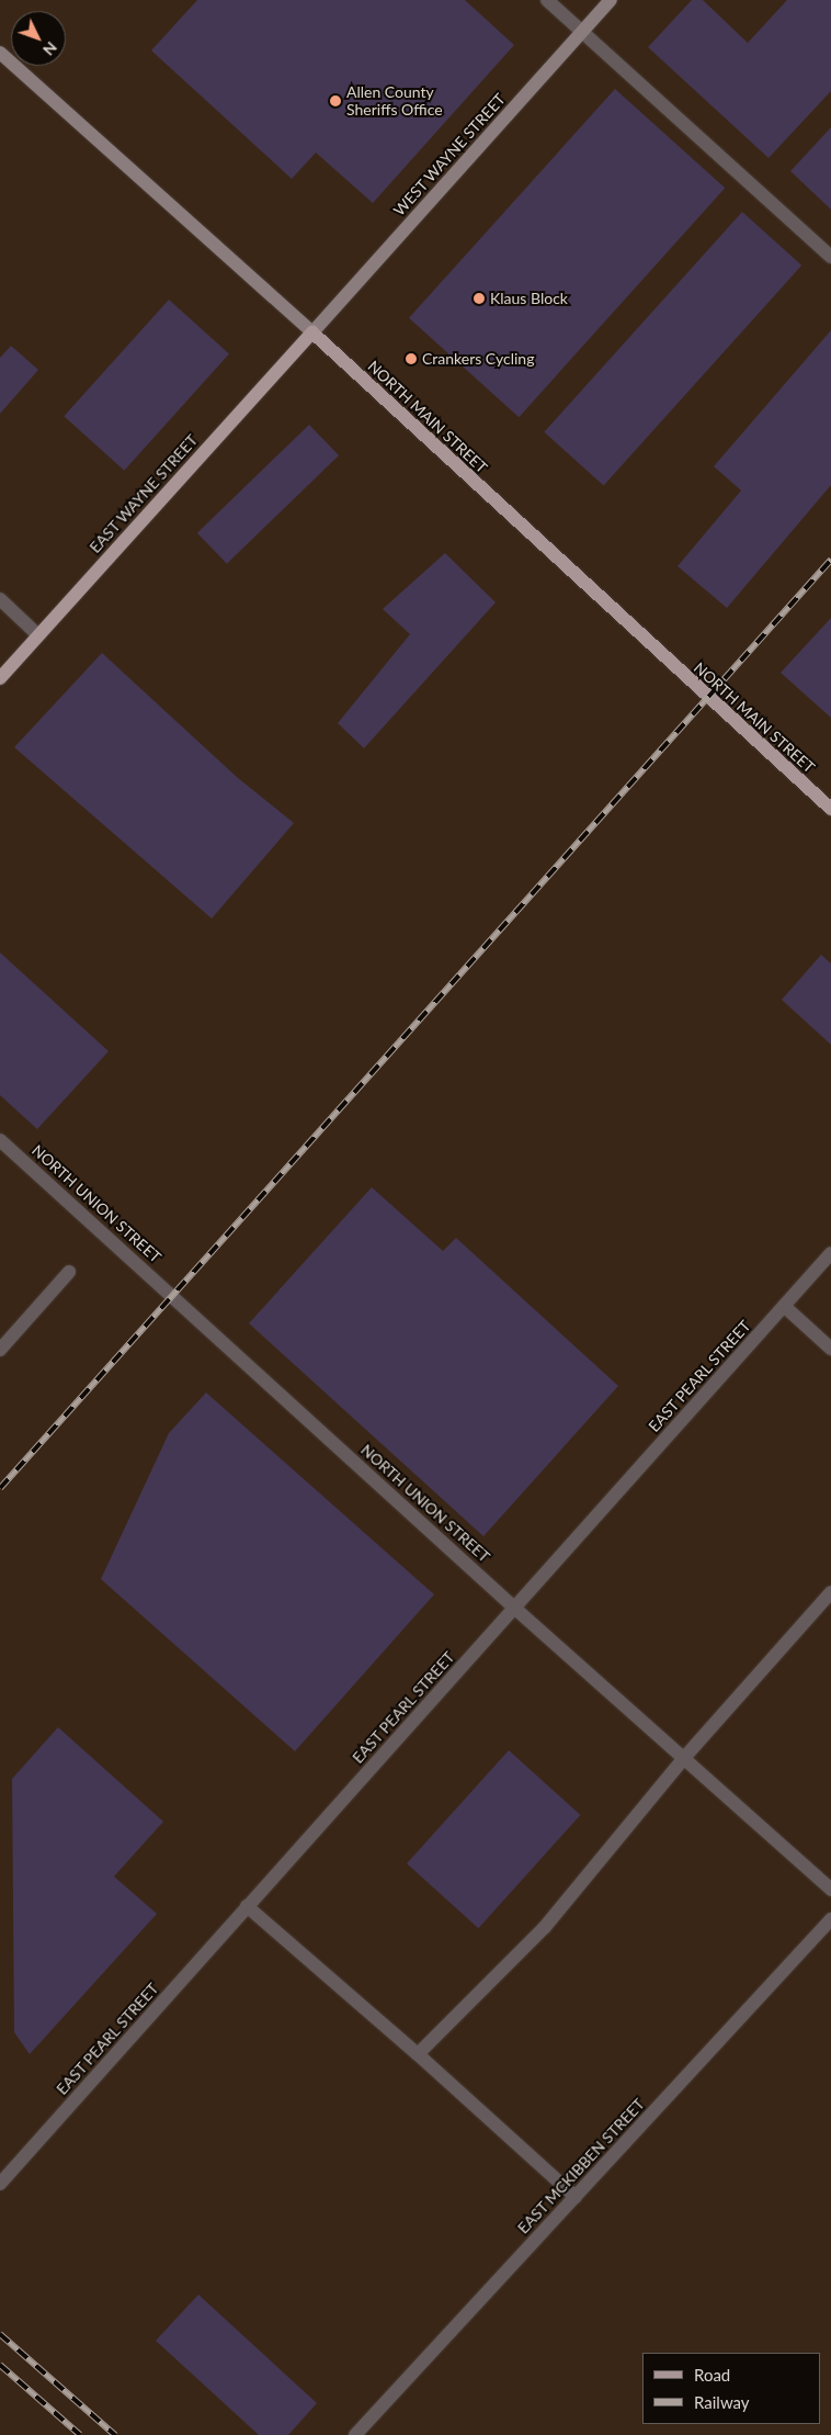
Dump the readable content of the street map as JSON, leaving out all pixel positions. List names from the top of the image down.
{
  "streets": {
    "main road": ["NORTH MAIN STREET", "EAST WAYNE STREET"],
    "street": [
      "WEST WAYNE STREET",
      "NORTH UNION STREET",
      "EAST PEARL STREET",
      "EAST MCKIBBEN STREET"
    ]
  },
  "crossings": [
    ["WEST WAYNE STREET", "NORTH MAIN STREET"],
    ["WEST WAYNE STREET", "EAST WAYNE STREET"],
    ["NORTH MAIN STREET", "EAST WAYNE STREET"],
    ["NORTH UNION STREET", "EAST PEARL STREET"]
  ],
  "places": ["Allen County Sheriffs Office", "Klaus Block", "Crankers Cycling"],
  "legend": ["Road", "Railway"],
  "north": "bottom right"
}
